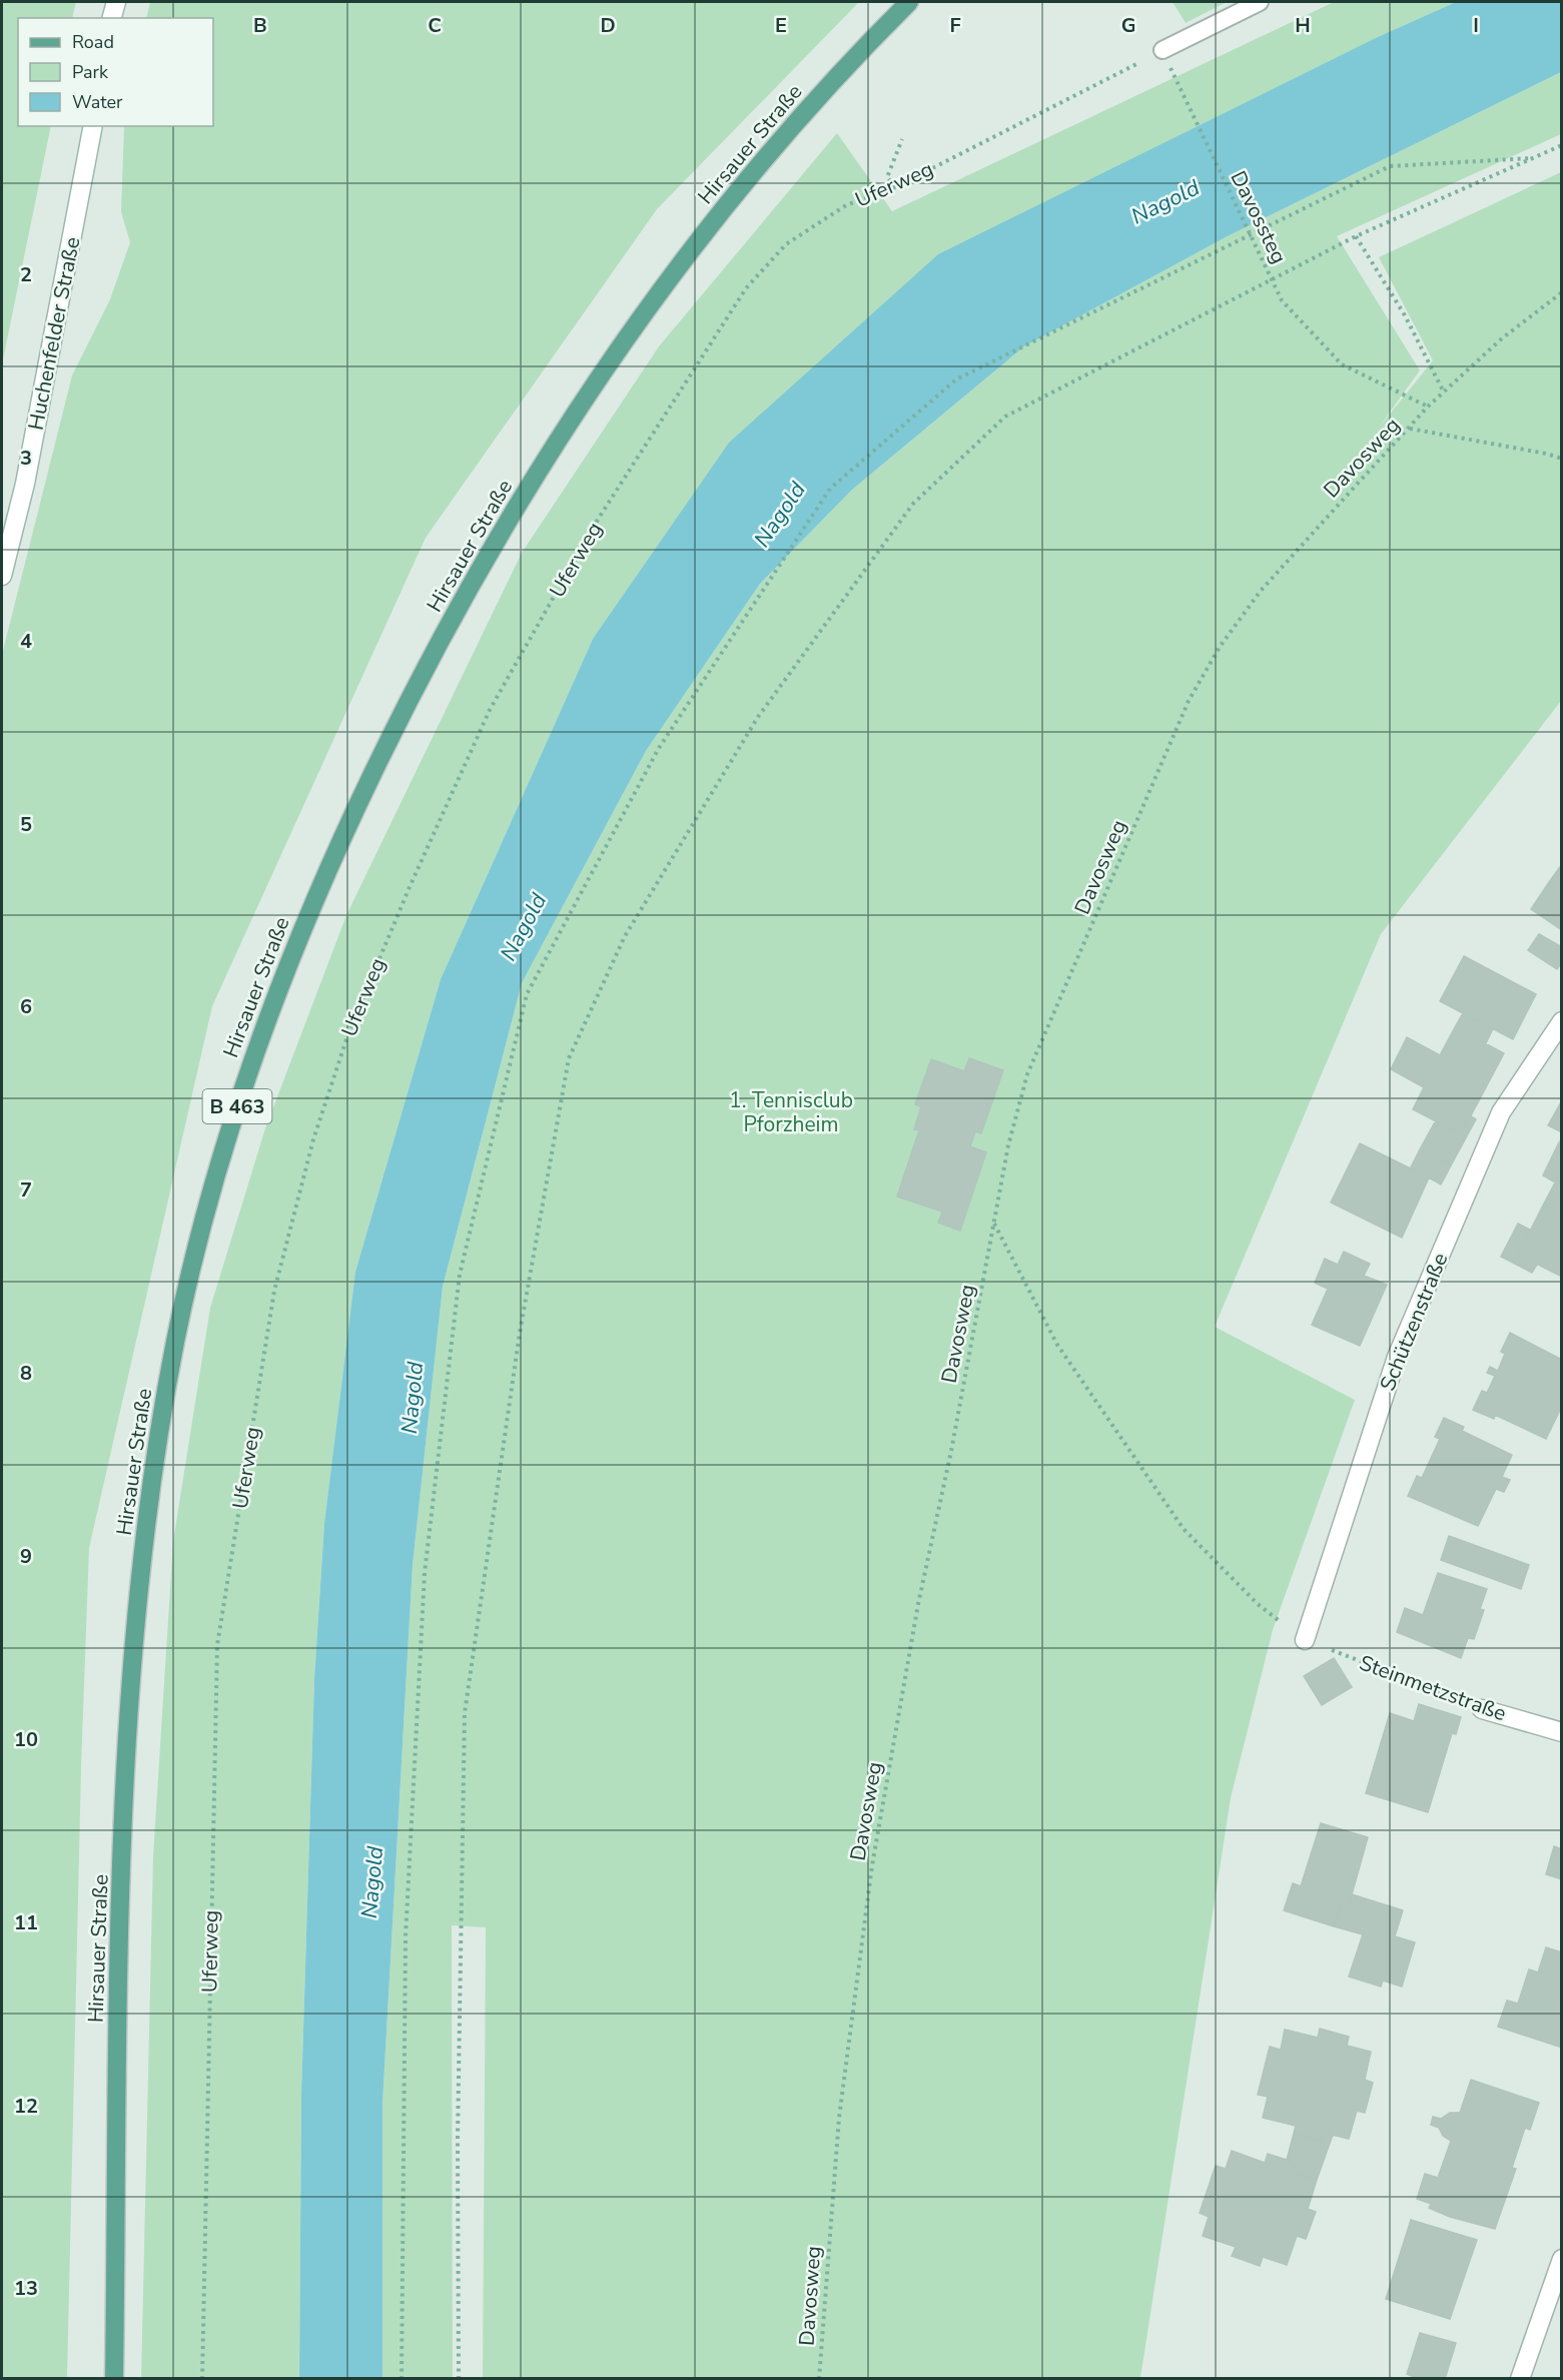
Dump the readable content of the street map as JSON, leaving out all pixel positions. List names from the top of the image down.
{
  "streets": {
    "main road": ["Hirsauer Straße", "B 463"],
    "street": ["Huchenfelder Straße", "Schützenstraße", "Steinmetzstraße"],
    "path": ["Uferweg", "Davossteg", "Davosweg"]
  },
  "crossings": [
    ["Davossteg", "Davosweg"],
    ["Schützenstraße", "Steinmetzstraße"]
  ],
  "water": ["Nagold"],
  "parks": ["1. Tennisclub Pforzheim"],
  "legend": ["Road", "Park", "Water"],
  "grid": {
    "columns": [
      "B",
      "C",
      "D",
      "E",
      "F",
      "G",
      "H",
      "I"
    ],
    "rows": [
      "2",
      "3",
      "4",
      "5",
      "6",
      "7",
      "8",
      "9",
      "10",
      "11",
      "12",
      "13"
    ]
  }
}
